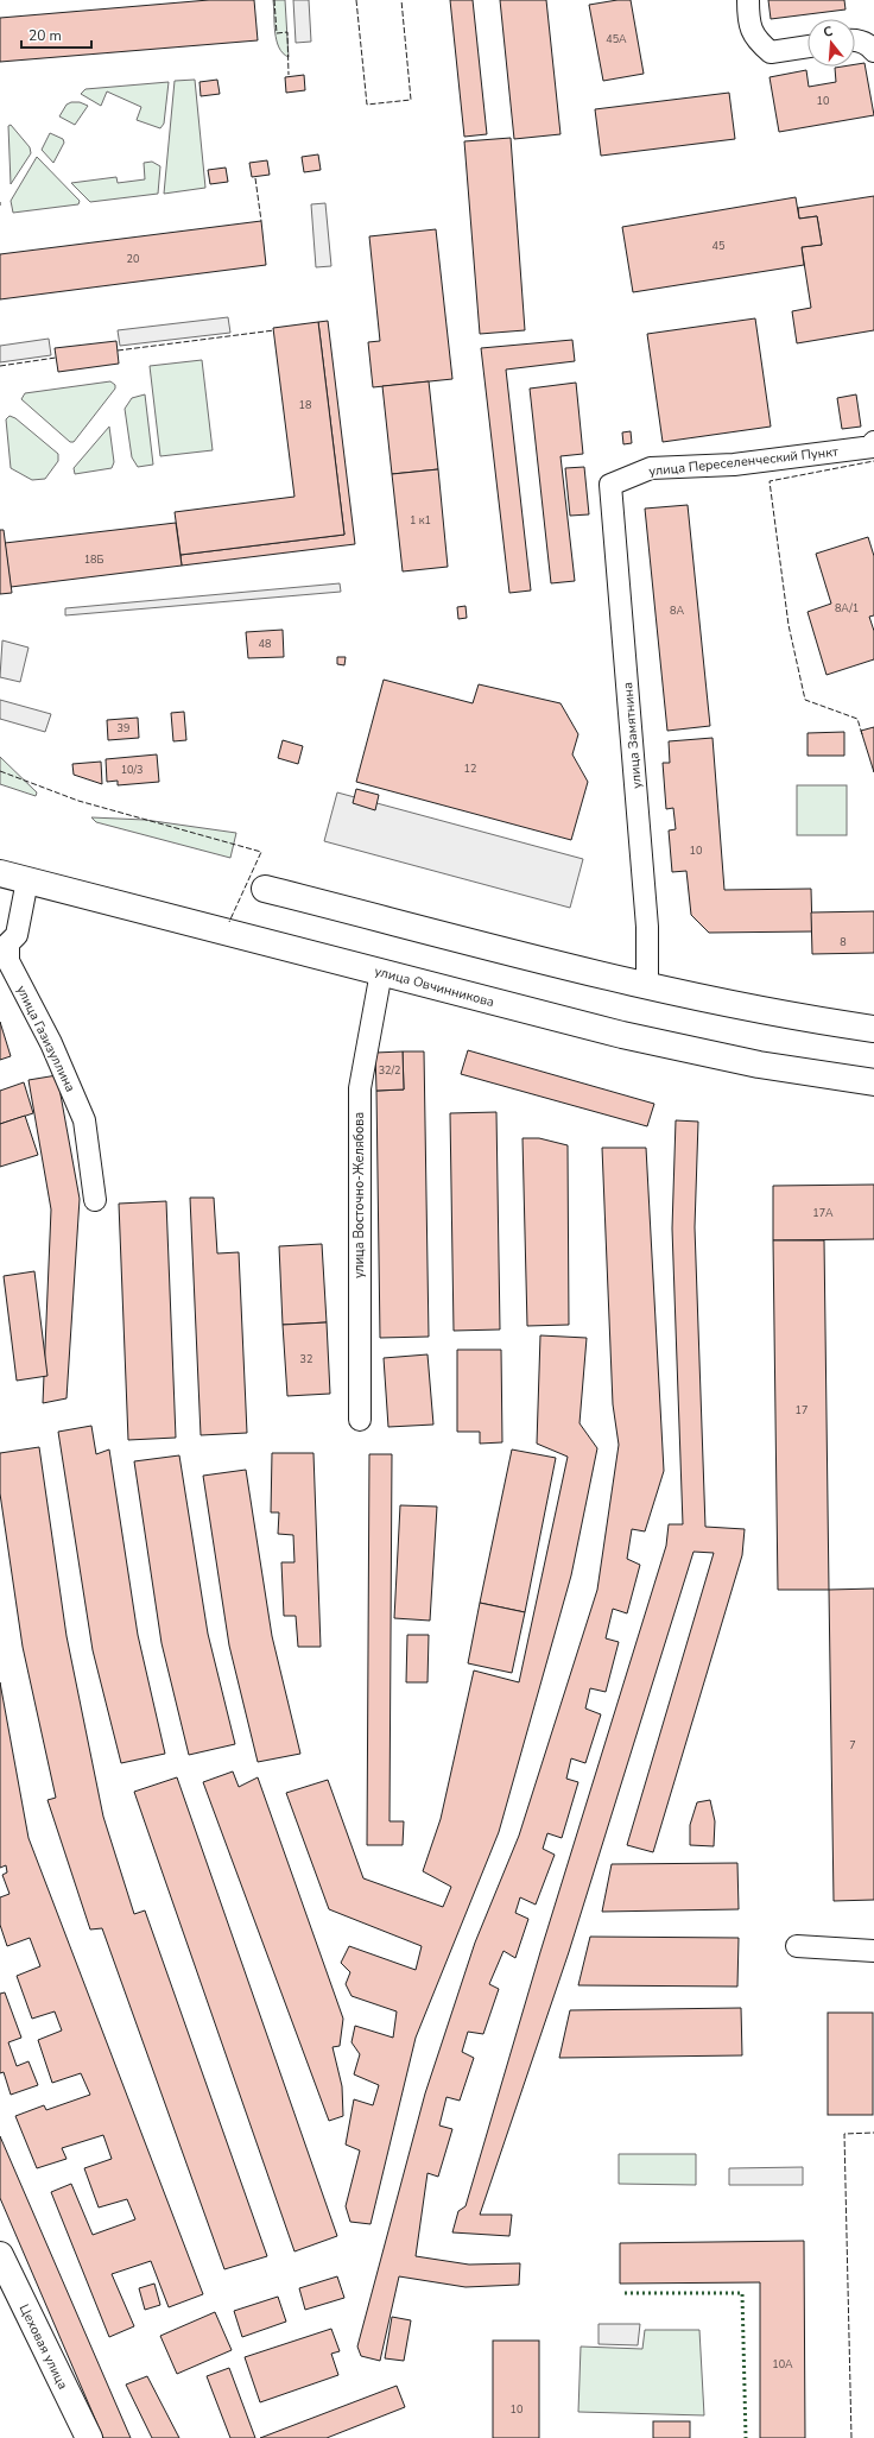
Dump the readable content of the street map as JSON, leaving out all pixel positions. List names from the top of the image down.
{
  "streets": {
    "main road": ["улица Овчинникова", "Цеховая улица"],
    "street": [
      "улица Переселенческий Пункт",
      "улица Замятнина",
      "улица Газизуллина",
      "улица Восточно-Желябова"
    ]
  },
  "crossings": [
    ["улица Переселенческий Пункт", "улица Замятнина"],
    ["улица Овчинникова", "улица Газизуллина"],
    ["улица Овчинникова", "улица Восточно-Желябова"]
  ],
  "house_numbers": [
    "45А",
    "10",
    "45",
    "20",
    "18",
    "1 к1",
    "18Б",
    "8А/1",
    "8А",
    "48",
    "39",
    "12",
    "10/3",
    "10",
    "8",
    "32/2",
    "17А",
    "32",
    "17",
    "7",
    "10А",
    "10"
  ],
  "scale_bar": "20 m",
  "north": "top"
}
